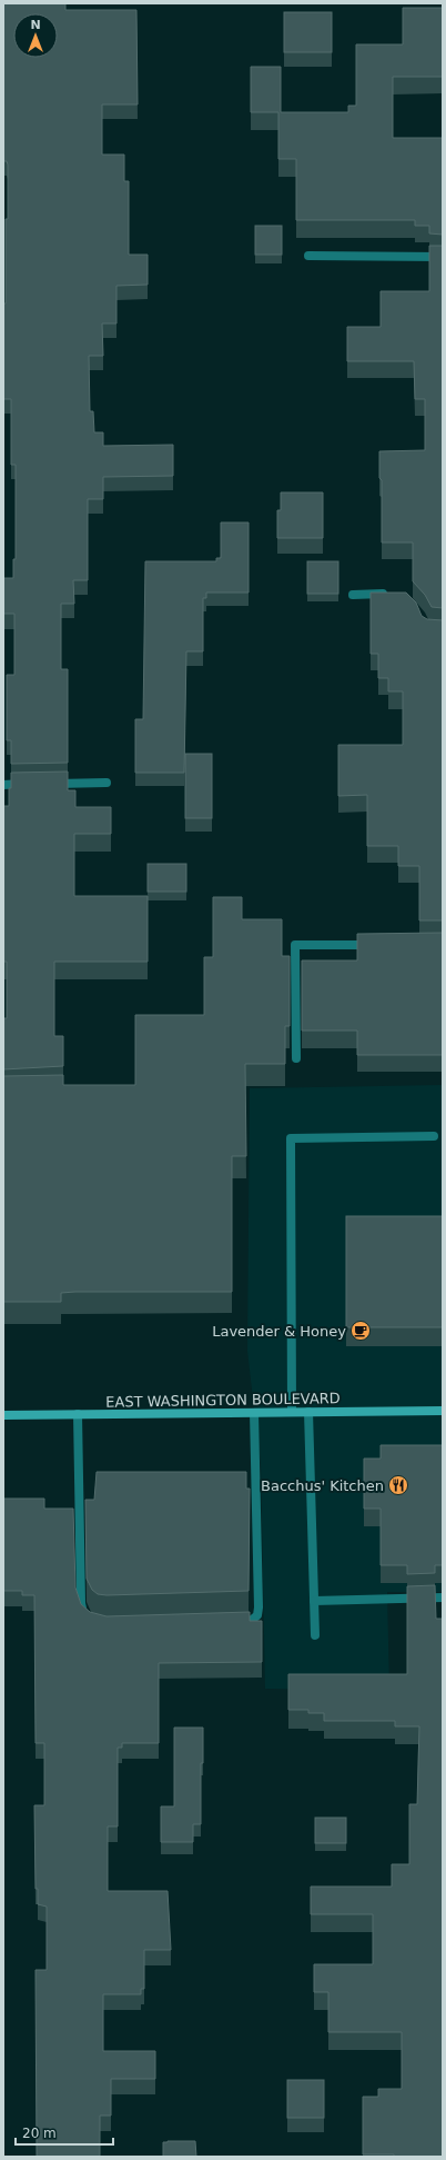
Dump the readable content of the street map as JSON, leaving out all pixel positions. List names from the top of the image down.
{
  "streets": {
    "main road": ["EAST WASHINGTON BOULEVARD"]
  },
  "places": {
    "cafe": ["Lavender & Honey"],
    "restaurant": ["Bacchus' Kitchen"]
  },
  "scale_bar": "20 m",
  "north": "top"
}
